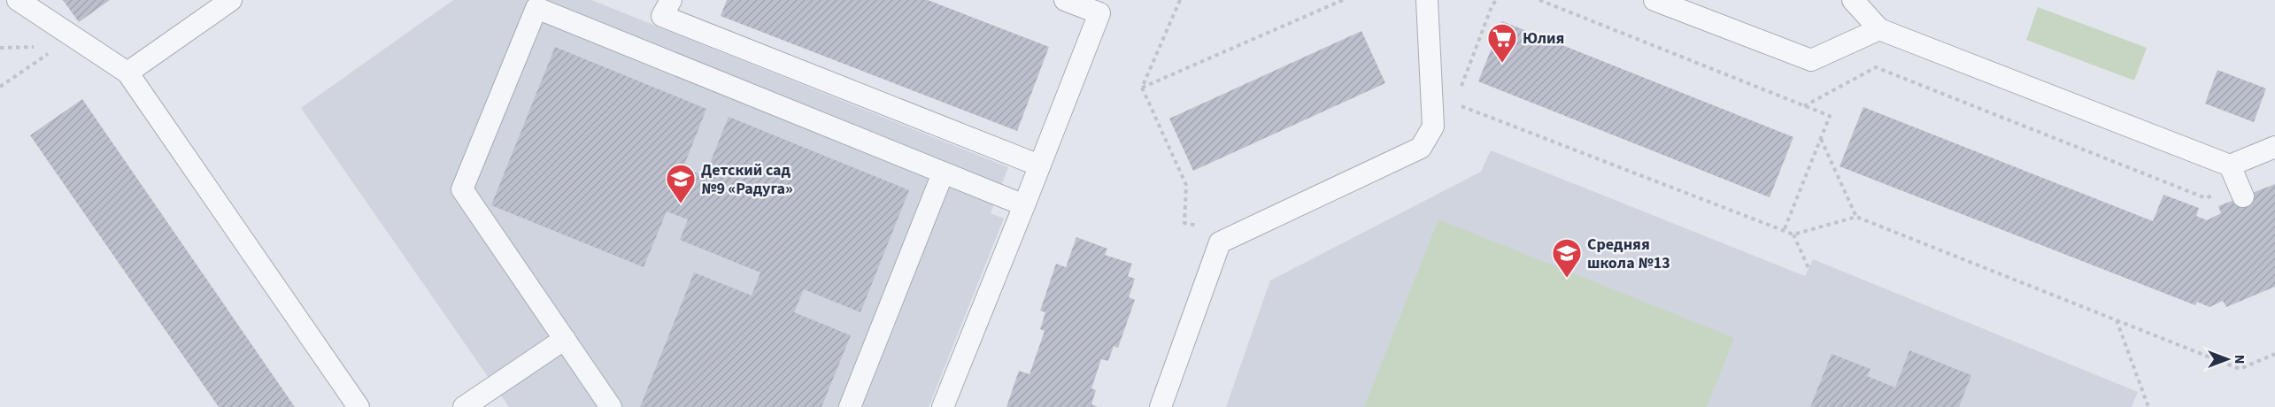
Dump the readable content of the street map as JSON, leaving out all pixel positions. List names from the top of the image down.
{
  "places": {
    "supermarket": ["Юлия"],
    "school or university": ["Детский сад №9 «Радуга»", "Средняя школа №13"]
  },
  "north": "right"
}
